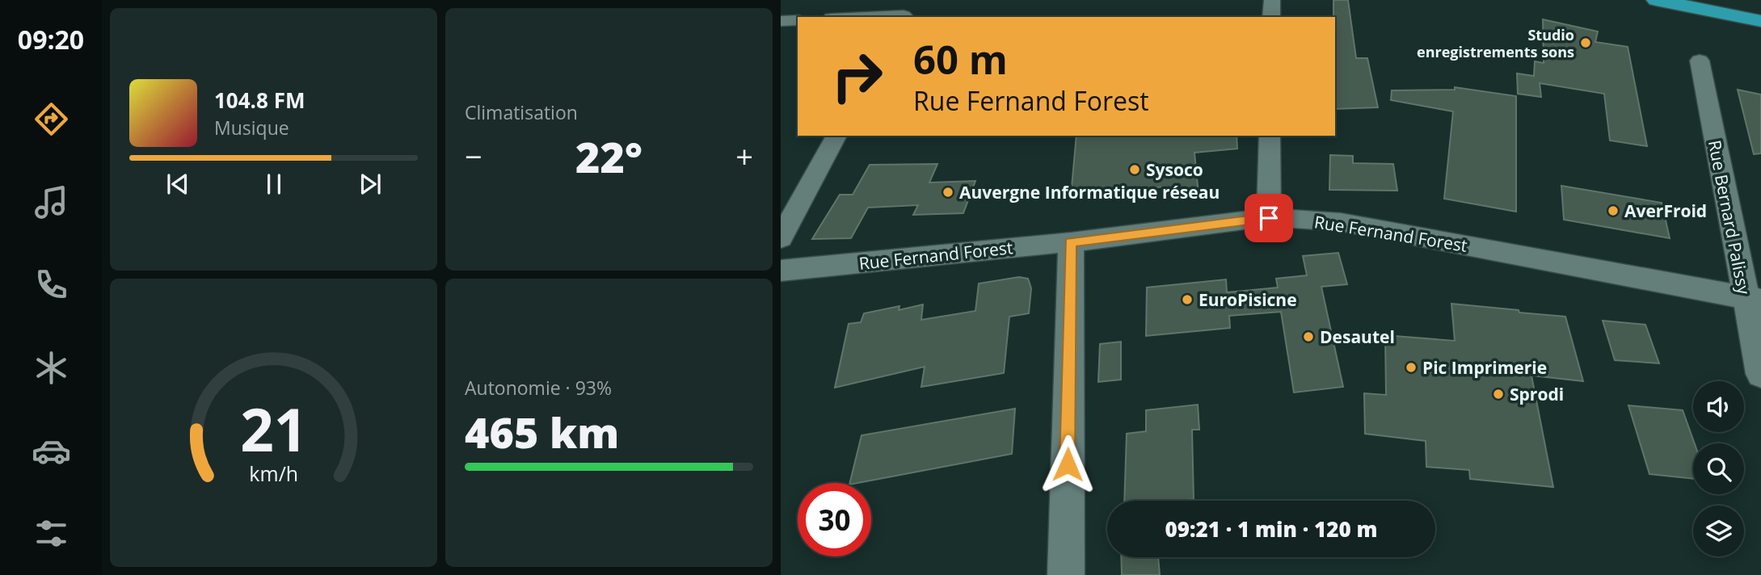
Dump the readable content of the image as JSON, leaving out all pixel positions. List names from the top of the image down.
{
  "streets": {
    "street": ["Rue Bernard Palissy", "Rue Fernand Forest"]
  },
  "crossings": [
    ["Rue Bernard Palissy", "Rue Fernand Forest"]
  ],
  "places": [
    "Studio enregistrements sons",
    "Sysoco",
    "Auvergne Informatique réseau",
    "AverFroid",
    "EuroPisicne",
    "Desautel",
    "Pic Imprimerie",
    "Sprodi"
  ],
  "page": {
    "tabs": "09:20",
    "tile": [
      "Climatisation",
      ["Autonomie · 93%", "465 km"]
    ],
    "turn": ["60 m", "Rue Fernand Forest"],
    "song": ["104.8 FM", "Musique"],
    "heat": ["−", "22°", "+"],
    "limit": "30",
    "trip": "09:21 · 1 min · 120 m",
    "gauge": ["21", "km/h"]
  }
}
